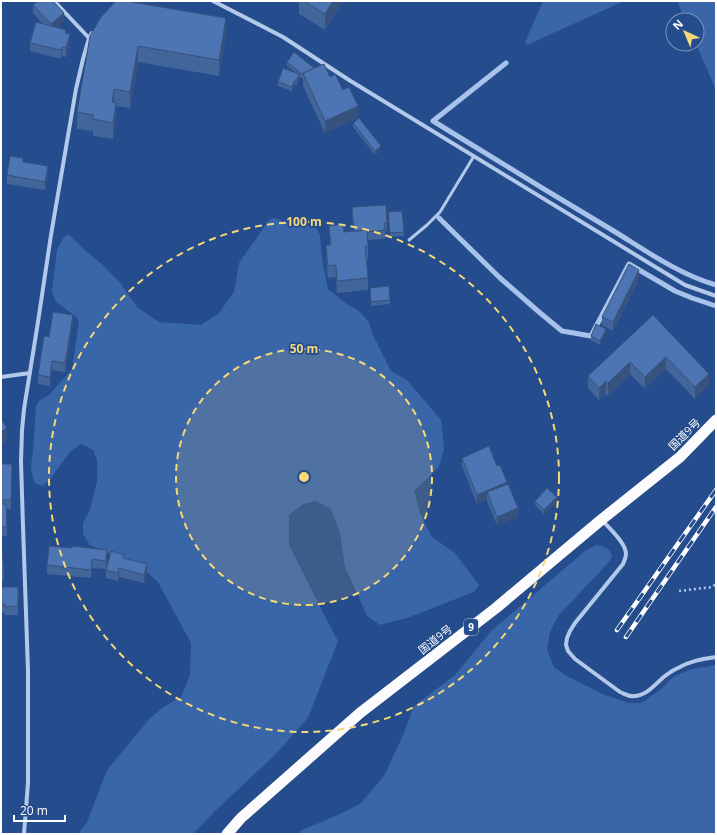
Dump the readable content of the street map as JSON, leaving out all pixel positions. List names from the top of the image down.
{
  "streets": {
    "highway": ["国道9号", "9"]
  },
  "scale_bar": "20 m",
  "north": "top left",
  "rings": ["100 m", "50 m"]
}
